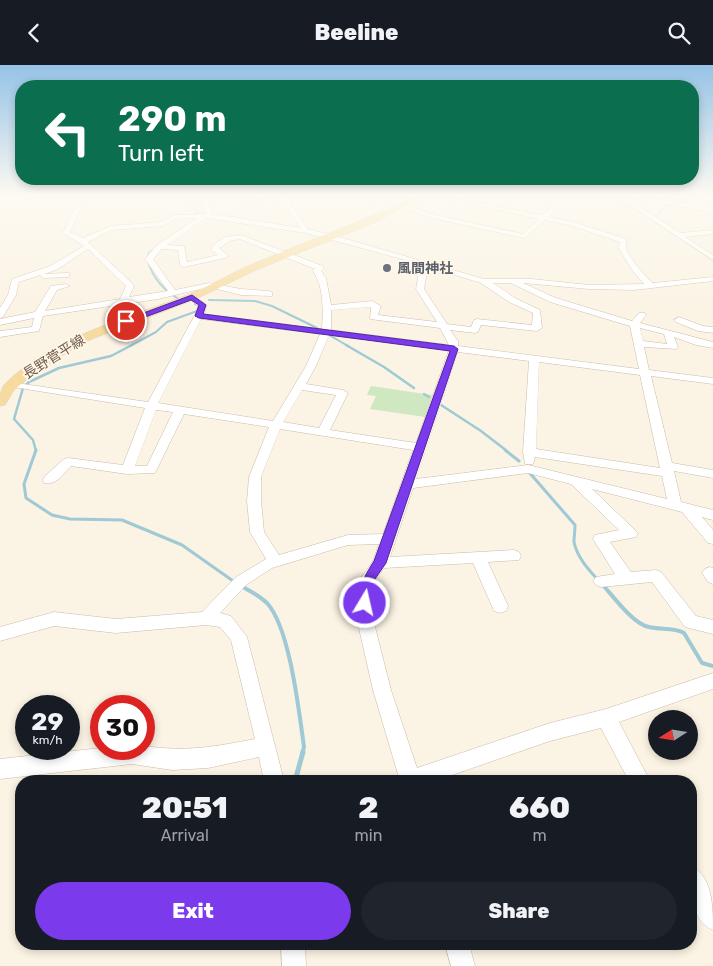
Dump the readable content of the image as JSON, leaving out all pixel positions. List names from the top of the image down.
{
  "streets": {
    "main road": ["長野菅平線"]
  },
  "places": ["風間神社"],
  "north": "left",
  "page": {
    "header": "Beeline",
    "turn": ["290 m", "Turn left"],
    "speed": "29 km/h",
    "limit": "30",
    "eta": [
      "20:51",
      "Arrival",
      "2",
      "min",
      "660",
      "m"
    ],
    "buttons": ["Exit", "Share"]
  }
}
